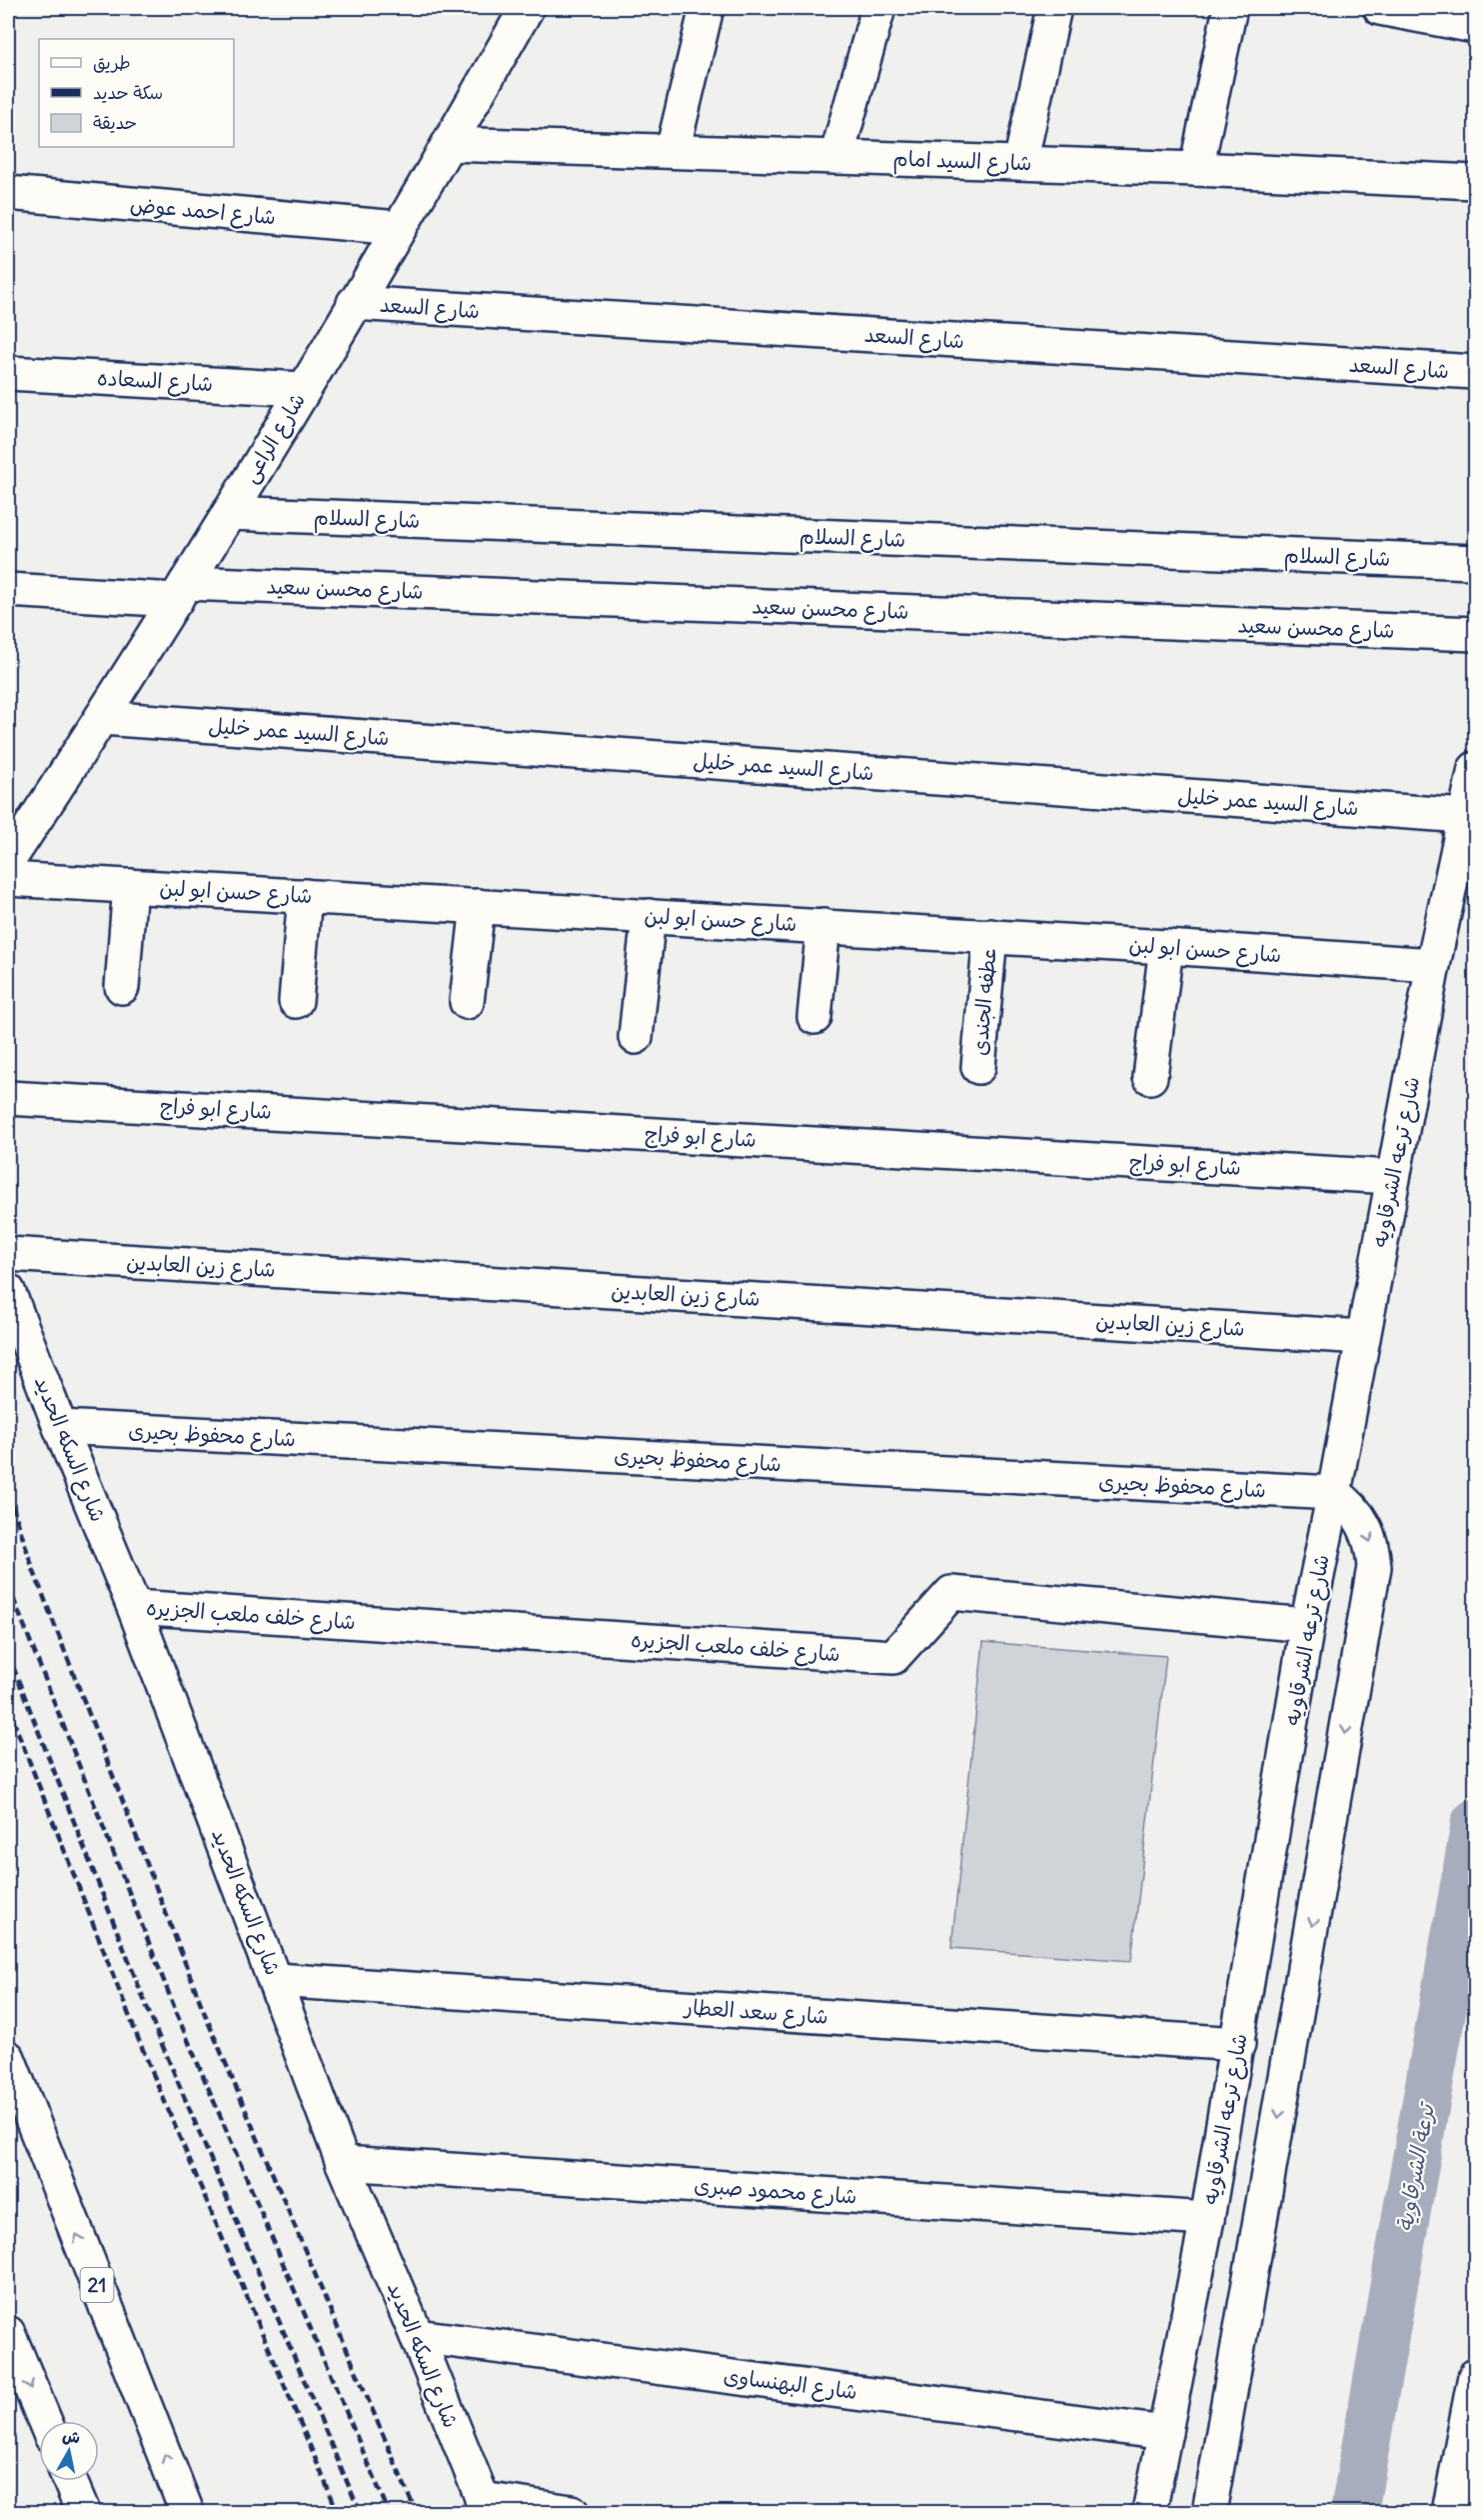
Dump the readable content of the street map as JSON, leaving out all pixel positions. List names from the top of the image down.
{
  "streets": {
    "main road": [
      "شارع السيد امام",
      "شارع احمد عوض",
      "شارع السعد",
      "شارع السعاده",
      "شارع الراعى",
      "شارع السلام",
      "شارع محسن سعيد",
      "شارع السيد عمر خليل",
      "شارع حسن ابو لبن",
      "عطفه الجندى",
      "شارع ابو فراج",
      "شارع ترعه الشرقاويه",
      "شارع زين العابدين",
      "شارع محفوظ بحيرى",
      "شارع السكه الحديد",
      "شارع خلف ملعب الجزيره",
      "شارع سعد العطار",
      "شارع محمود صبرى",
      "21",
      "شارع البهنساوى"
    ]
  },
  "crossings": [
    ["شارع السيد امام", "شارع الراعى"],
    ["شارع احمد عوض", "شارع الراعى"],
    ["شارع السعد", "شارع الراعى"],
    ["شارع السعاده", "شارع الراعى"],
    ["شارع الراعى", "شارع السلام"],
    ["شارع الراعى", "شارع محسن سعيد"],
    ["شارع الراعى", "شارع السيد عمر خليل"],
    ["شارع السيد عمر خليل", "شارع ترعه الشرقاويه"],
    ["شارع حسن ابو لبن", "عطفه الجندى"],
    ["شارع حسن ابو لبن", "شارع ترعه الشرقاويه"],
    ["شارع ابو فراج", "شارع ترعه الشرقاويه"],
    ["شارع ترعه الشرقاويه", "شارع زين العابدين"],
    ["شارع ترعه الشرقاويه", "شارع محفوظ بحيرى"],
    ["شارع ترعه الشرقاويه", "شارع خلف ملعب الجزيره"],
    ["شارع ترعه الشرقاويه", "شارع سعد العطار"],
    ["شارع ترعه الشرقاويه", "شارع محمود صبرى"],
    ["شارع ترعه الشرقاويه", "شارع البهنساوى"],
    ["شارع محفوظ بحيرى", "شارع السكه الحديد"],
    ["شارع السكه الحديد", "شارع خلف ملعب الجزيره"],
    ["شارع السكه الحديد", "شارع سعد العطار"],
    ["شارع السكه الحديد", "شارع محمود صبرى"],
    ["شارع السكه الحديد", "شارع البهنساوى"]
  ],
  "water": ["ترعة الشرقاوية"],
  "legend": ["طريق", "سكة حديد", "حديقة"],
  "north": "top"
}
